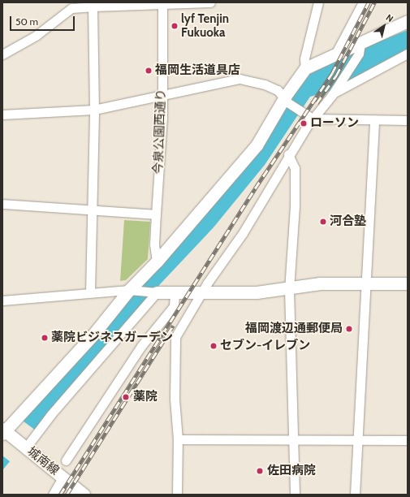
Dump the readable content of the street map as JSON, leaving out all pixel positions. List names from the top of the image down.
{
  "streets": {
    "street": ["今泉公園西通り", "城南線"]
  },
  "places": [
    "lyf Tenjin Fukuoka",
    "福岡生活道具店",
    "ローソン",
    "河合塾",
    "福岡渡辺通郵便局",
    "薬院ビジネスガーデン",
    "セブン-イレブン",
    "薬院",
    "佐田病院"
  ],
  "scale_bar": "50 m",
  "north": "top right"
}
